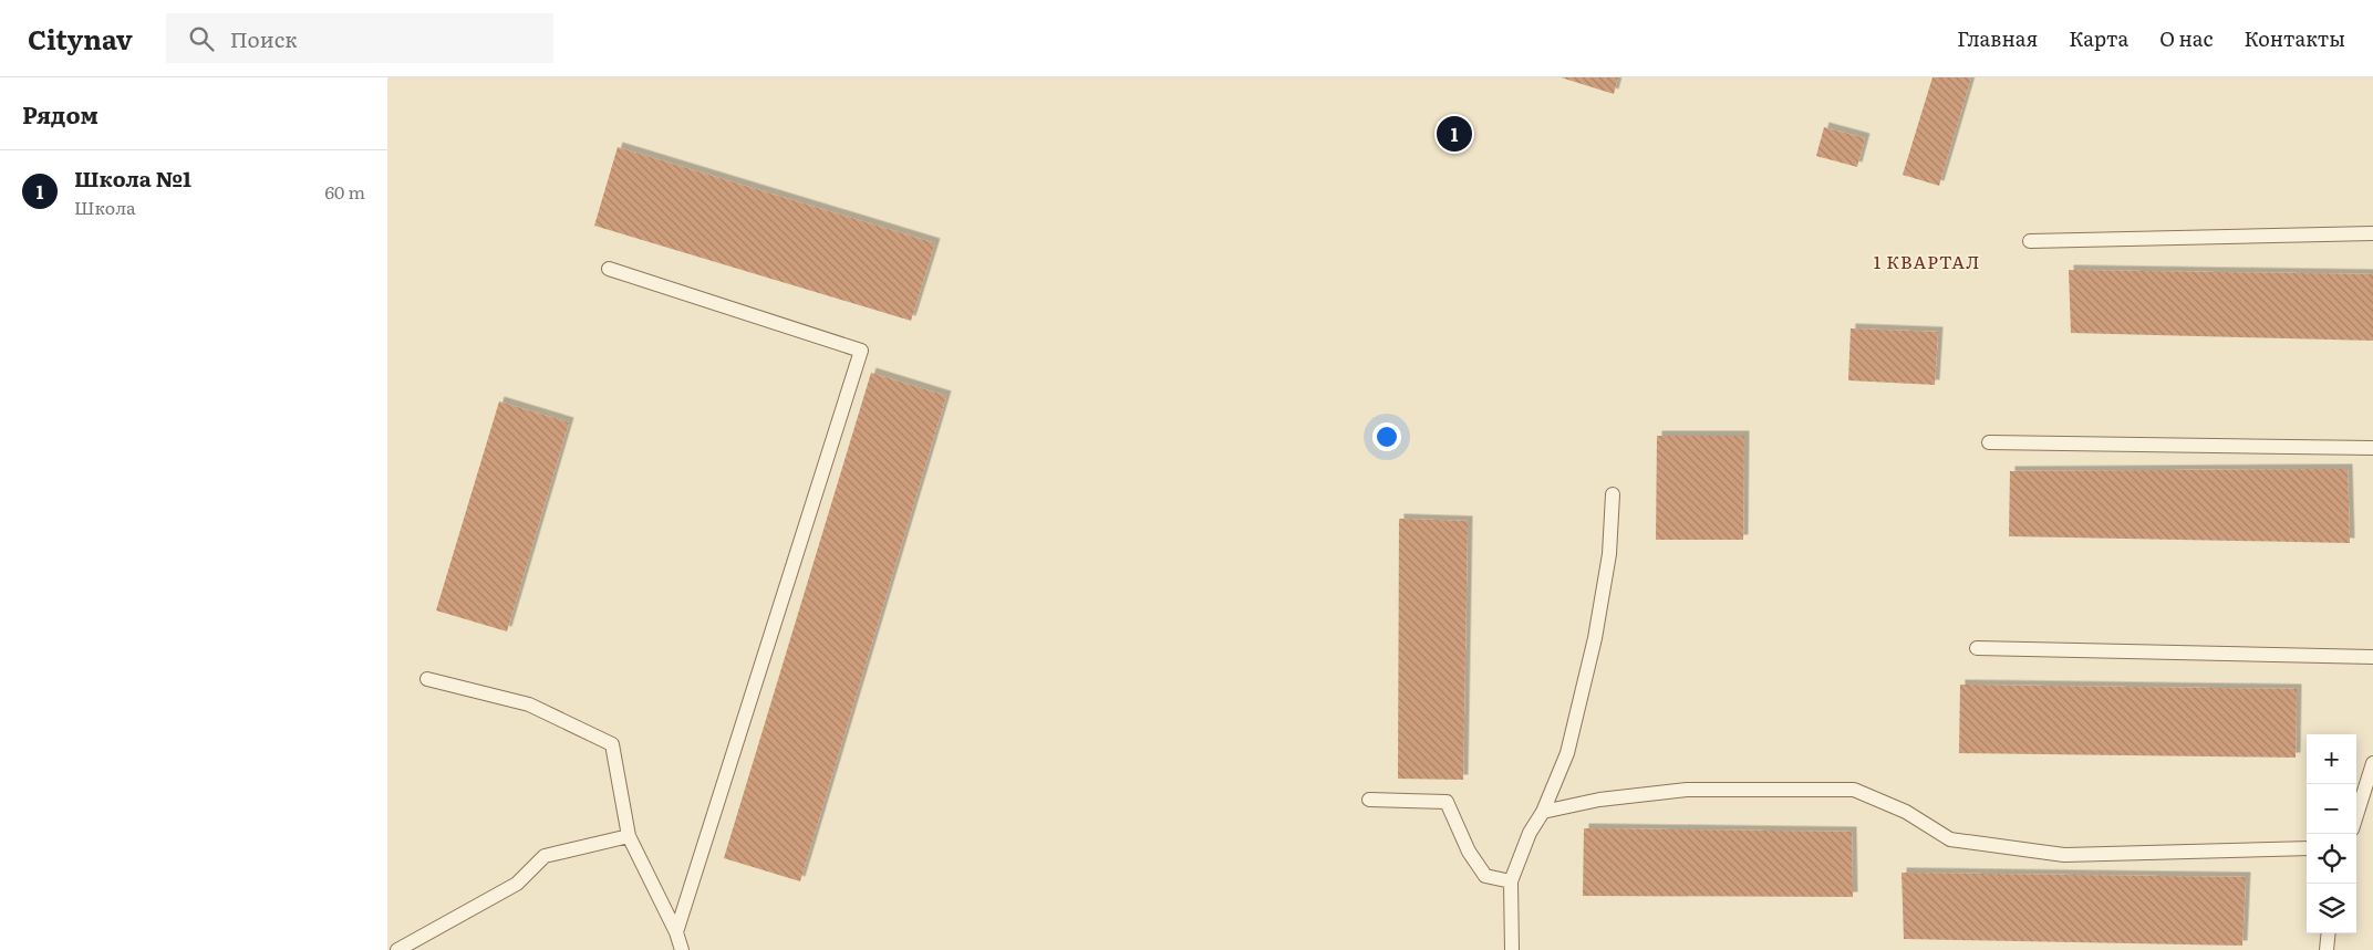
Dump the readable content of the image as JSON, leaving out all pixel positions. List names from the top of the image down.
{
  "districts": ["1 КВАРТАЛ"],
  "page": {
    "header": "Citynav",
    "search": "Поиск",
    "nav": [
      "Главная",
      "Карта",
      "О нас",
      "Контакты"
    ],
    "heading": "Рядом",
    "pins": "1",
    "list": [
      {
        "mark": "1",
        "name": "Школа №1",
        "note": "Школа",
        "value": "60 m"
      }
    ],
    "map_buttons": ["+", "−"]
  }
}
